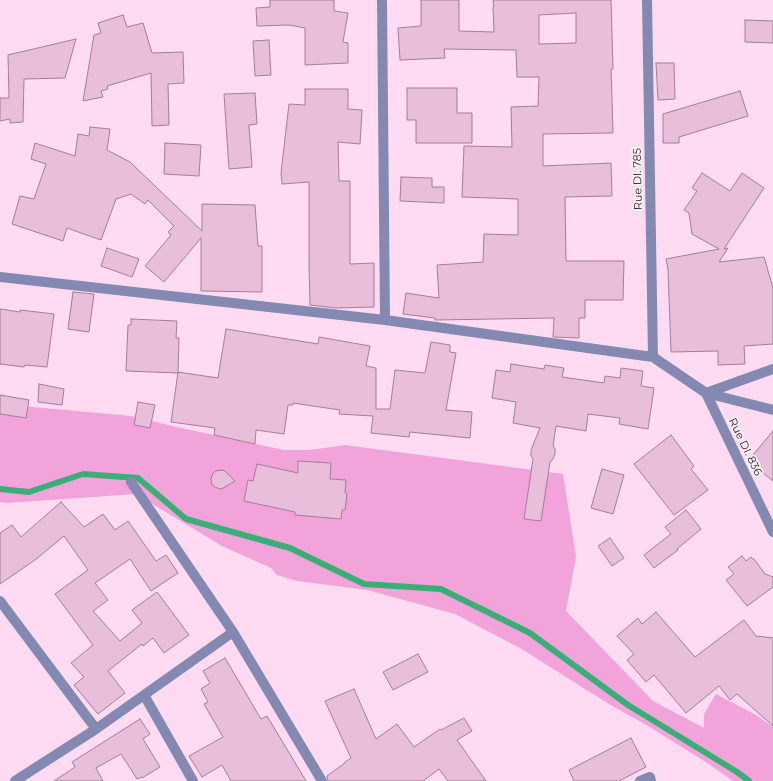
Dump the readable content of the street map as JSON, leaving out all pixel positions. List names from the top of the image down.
{
  "streets": {
    "street": ["Rue DI. 785", "Rue DI. 836"]
  }
}
